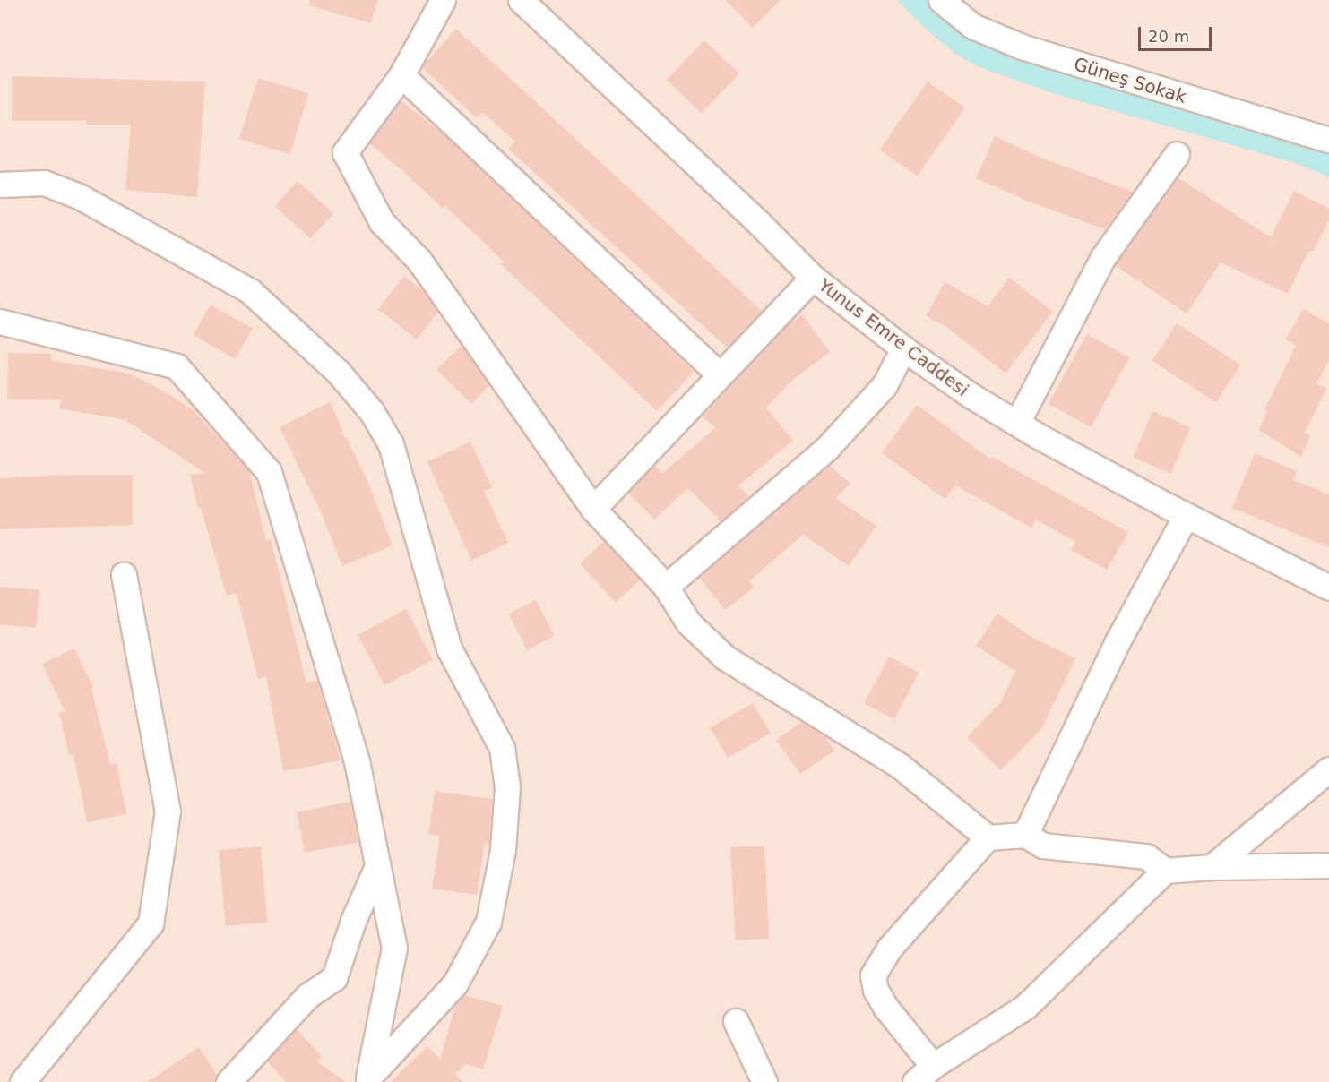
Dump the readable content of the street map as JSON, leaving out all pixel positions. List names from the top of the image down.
{
  "streets": {
    "street": ["Güneş Sokak", "Yunus Emre Caddesi"]
  },
  "scale_bar": "20 m"
}
